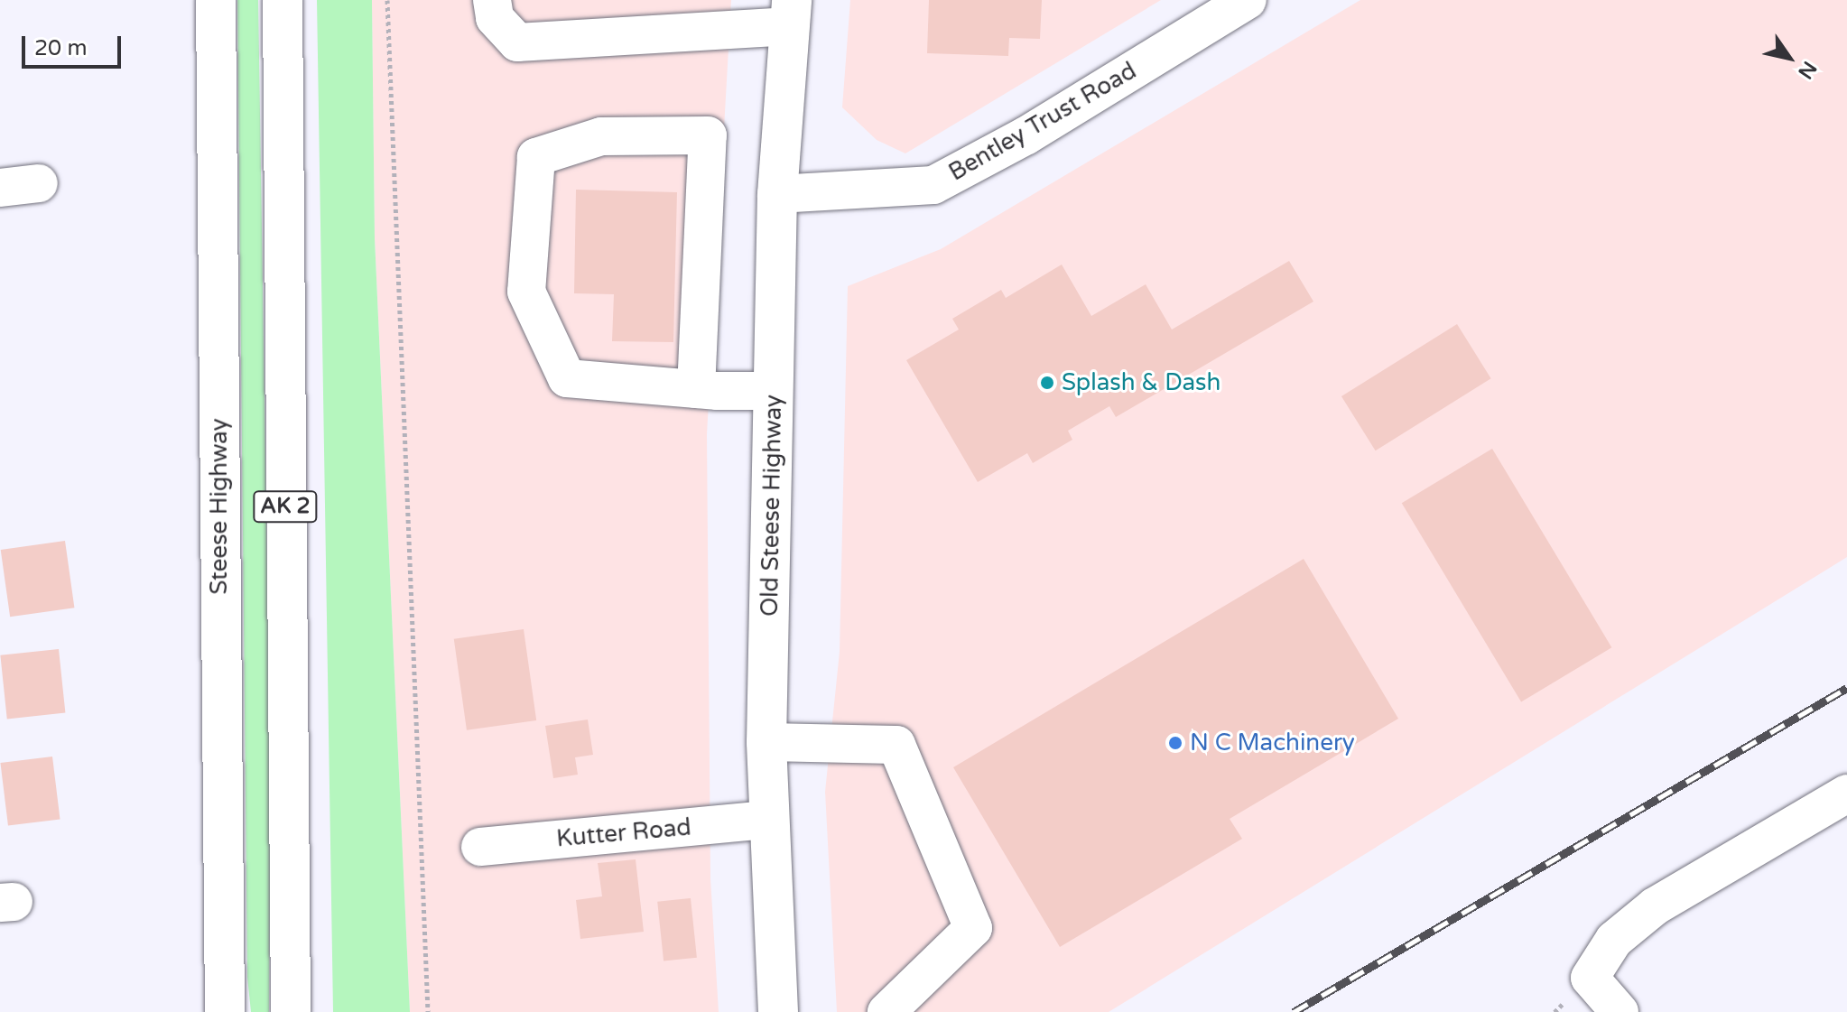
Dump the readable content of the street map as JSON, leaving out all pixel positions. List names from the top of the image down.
{
  "streets": {
    "main road": ["Old Steese Highway", "Steese Highway", "AK 2"],
    "street": ["Bentley Trust Road", "Kutter Road"]
  },
  "crossings": [
    ["Bentley Trust Road", "Old Steese Highway"],
    ["Old Steese Highway", "Kutter Road"]
  ],
  "places": ["Splash & Dash", "N C Machinery"],
  "scale_bar": "20 m",
  "north": "bottom right"
}
